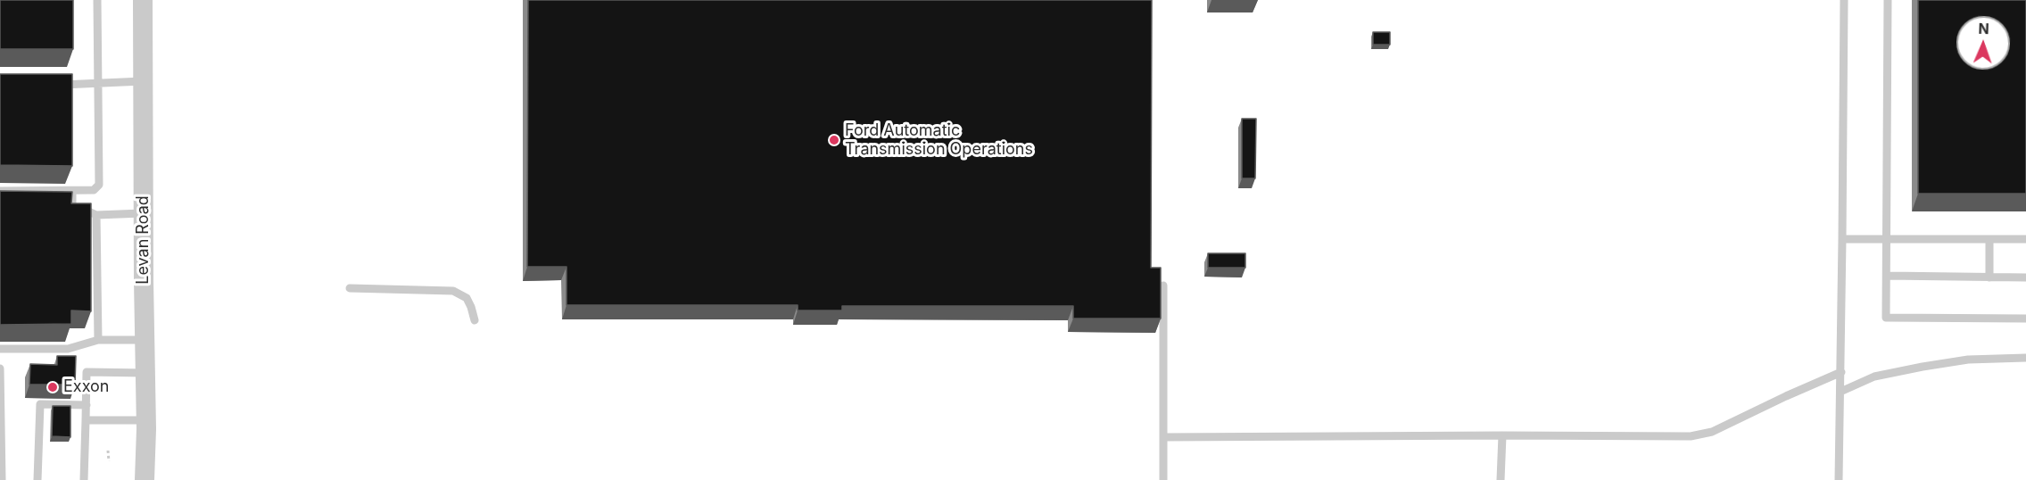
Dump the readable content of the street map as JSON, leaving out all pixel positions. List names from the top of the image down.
{
  "streets": {
    "street": ["Levan Road"]
  },
  "places": ["Ford Automatic Transmission Operations", "Exxon"],
  "north": "top"
}
